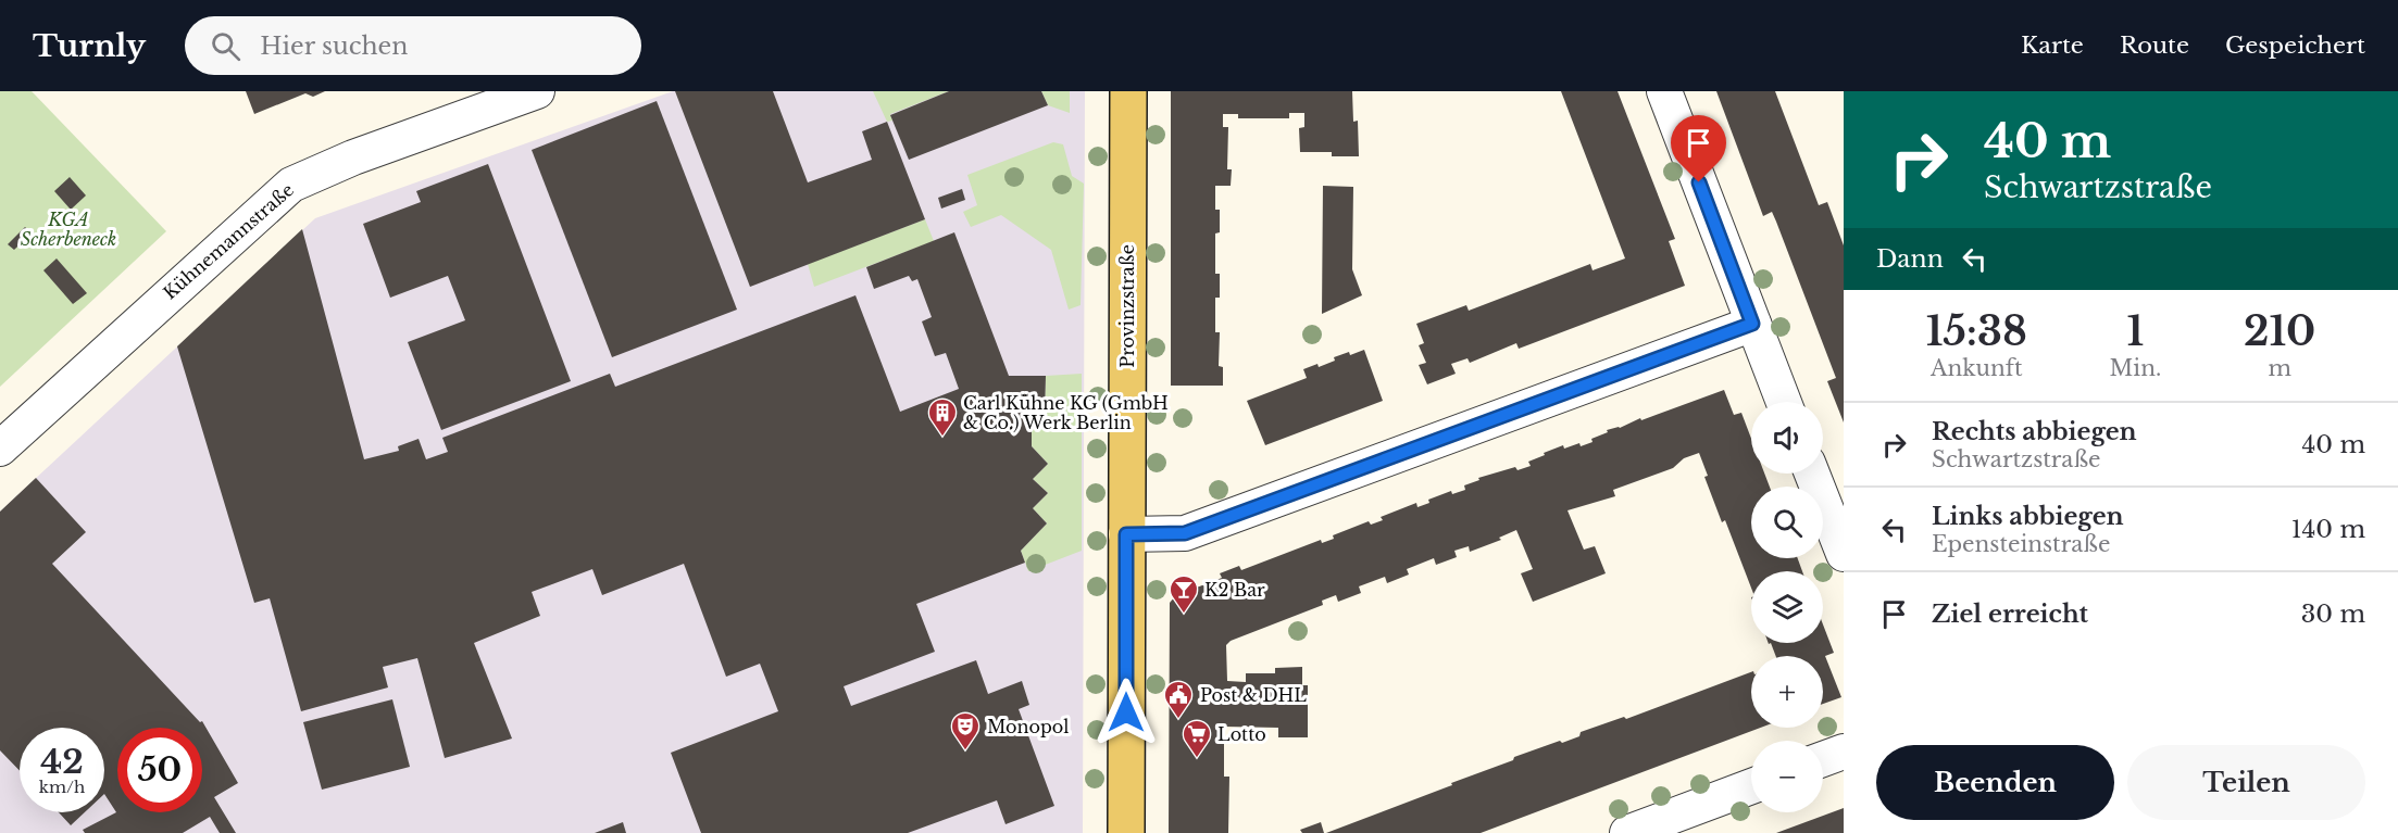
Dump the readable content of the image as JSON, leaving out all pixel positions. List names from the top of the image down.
{
  "streets": {
    "main road": ["Provinzstraße"],
    "street": ["Kühnemannstraße"]
  },
  "parks": ["KGA Scherbeneck"],
  "places": {
    "building": ["Carl Kühne KG (GmbH & Co.) Werk Berlin"],
    "bar": ["K2 Bar"],
    "public building": ["Post & DHL"],
    "theatre": ["Monopol"],
    "supermarket": ["Lotto"]
  },
  "page": {
    "header": "Turnly",
    "search": "Hier suchen",
    "nav": ["Karte", "Route", "Gespeichert"],
    "turn": ["40 m", "Schwartzstraße"],
    "then": "Dann",
    "eta": [
      "15:38",
      "Ankunft",
      "1",
      "Min.",
      "210",
      "m"
    ],
    "list": [
      {
        "name": "Rechts abbiegen",
        "note": "Schwartzstraße",
        "value": "40 m"
      },
      {
        "name": "Links abbiegen",
        "note": "Epensteinstraße",
        "value": "140 m"
      },
      {
        "name": "Ziel erreicht",
        "value": "30 m"
      }
    ],
    "map_buttons": ["+", "−"],
    "speed": "42 km/h",
    "limit": "50",
    "buttons": ["Beenden", "Teilen"]
  }
}
